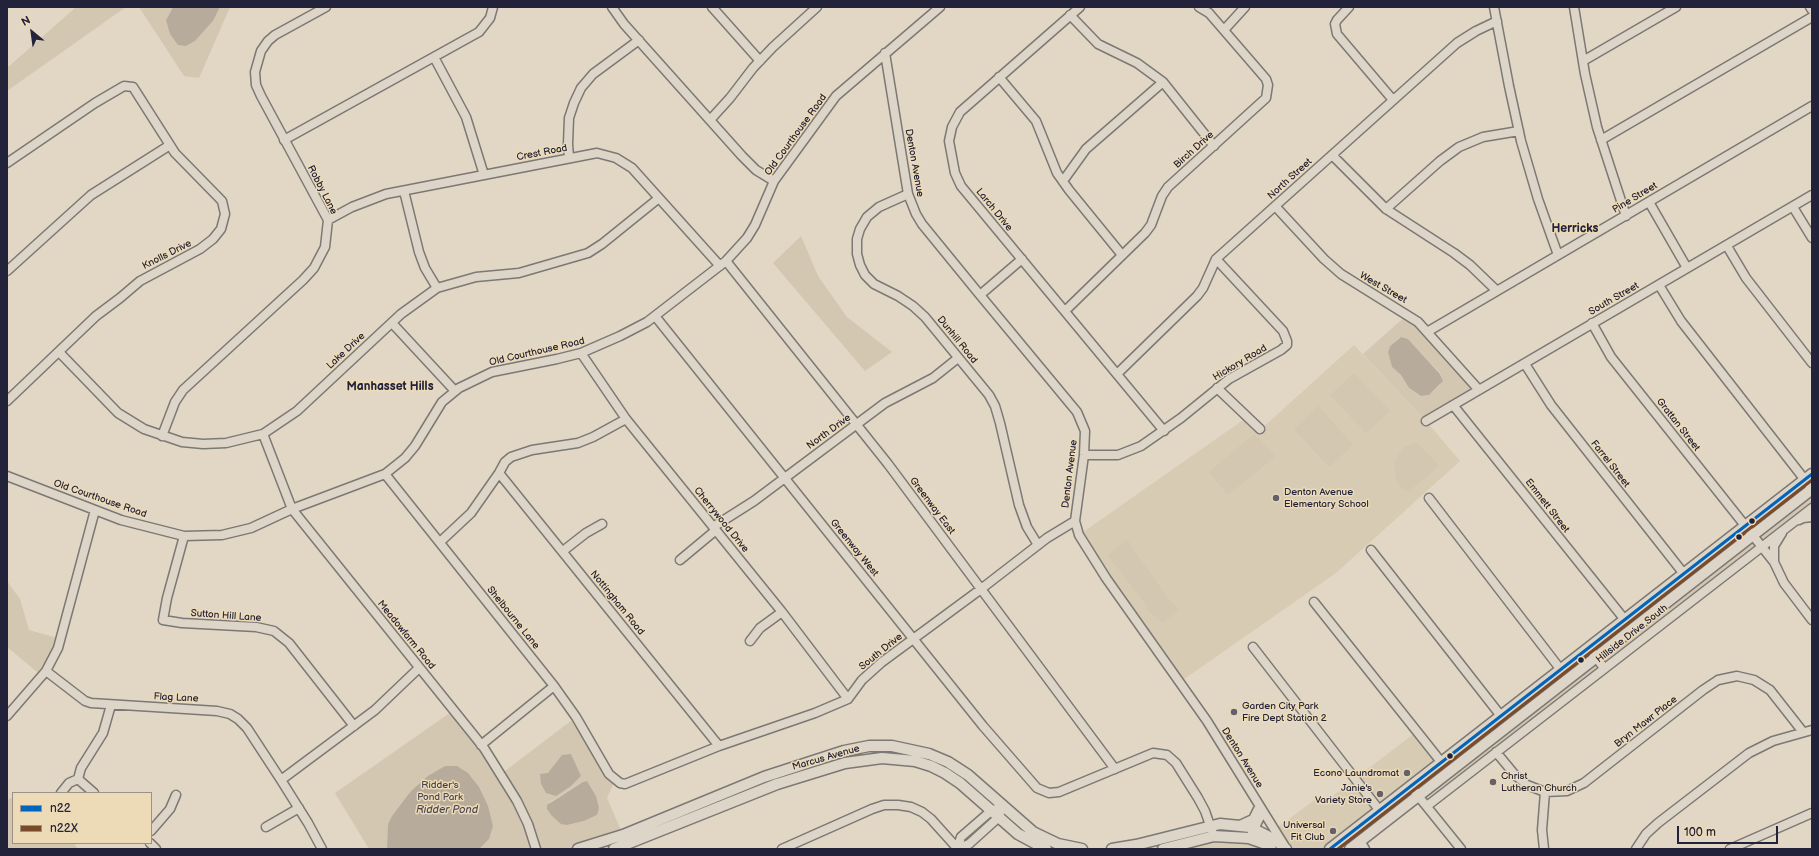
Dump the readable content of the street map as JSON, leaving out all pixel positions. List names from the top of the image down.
{
  "streets": {
    "main road": ["Marcus Avenue"],
    "street": [
      "Old Courthouse Road",
      "Birch Drive",
      "Crest Road",
      "Denton Avenue",
      "North Street",
      "Robby Lane",
      "Pine Street",
      "Larch Drive",
      "Knolls Drive",
      "West Street",
      "South Street",
      "Dunhill Road",
      "Lake Drive",
      "Hickory Road",
      "Grattan Street",
      "North Drive",
      "Farrel Street",
      "Greenway East",
      "Emmett Street",
      "Cherrywood Drive",
      "Greenway West",
      "Nottingham Road",
      "Sutton Hill Lane",
      "Shelbourne Lane",
      "Hillside Drive South",
      "Meadowfarm Road",
      "South Drive",
      "Flag Lane",
      "Bryn Mawr Place"
    ]
  },
  "crossings": [
    ["Old Courthouse Road", "Crest Road"],
    ["Old Courthouse Road", "Denton Avenue"],
    ["Old Courthouse Road", "Greenway East"],
    ["Old Courthouse Road", "Cherrywood Drive"],
    ["Old Courthouse Road", "Greenway West"],
    ["Old Courthouse Road", "Sutton Hill Lane"],
    ["Old Courthouse Road", "Shelbourne Lane"],
    ["Old Courthouse Road", "Meadowfarm Road"],
    ["Birch Drive", "Larch Drive"],
    ["Crest Road", "Robby Lane"],
    ["Crest Road", "Lake Drive"],
    ["Crest Road", "Greenway East"],
    ["Denton Avenue", "Dunhill Road"],
    ["Denton Avenue", "Hickory Road"],
    ["Denton Avenue", "South Drive"],
    ["North Street", "Larch Drive"],
    ["North Street", "West Street"],
    ["North Street", "Hickory Road"],
    ["Robby Lane", "Lake Drive"],
    ["Pine Street", "West Street"],
    ["Larch Drive", "Hickory Road"],
    ["Knolls Drive", "Lake Drive"],
    ["West Street", "South Street"],
    ["South Street", "Grattan Street"],
    ["South Street", "Farrel Street"],
    ["South Street", "Emmett Street"],
    ["Dunhill Road", "North Drive"],
    ["Dunhill Road", "South Drive"],
    ["Lake Drive", "Meadowfarm Road"],
    ["Grattan Street", "Hillside Drive South"],
    ["North Drive", "Greenway East"],
    ["North Drive", "Cherrywood Drive"],
    ["North Drive", "Greenway West"],
    ["Greenway East", "Greenway West"],
    ["Greenway East", "South Drive"],
    ["Cherrywood Drive", "South Drive"],
    ["Greenway West", "South Drive"],
    ["Nottingham Road", "South Drive"],
    ["Shelbourne Lane", "South Drive"],
    ["Hillside Drive South", "Bryn Mawr Place"]
  ],
  "districts": ["Herricks", "Manhasset Hills"],
  "water": ["Ridder Pond"],
  "parks": ["Ridder's Pond Park"],
  "places": [
    "Denton Avenue Elementary School",
    "Garden City Park Fire Dept Station 2",
    "Econo Laundromat",
    "Christ Lutheran Church",
    "Janie's Variety Store",
    "Universal Fit Club"
  ],
  "lines": ["transit line n22", "transit line n22X"],
  "legend": ["n22", "n22X"],
  "scale_bar": "100 m",
  "north": "top left"
}
